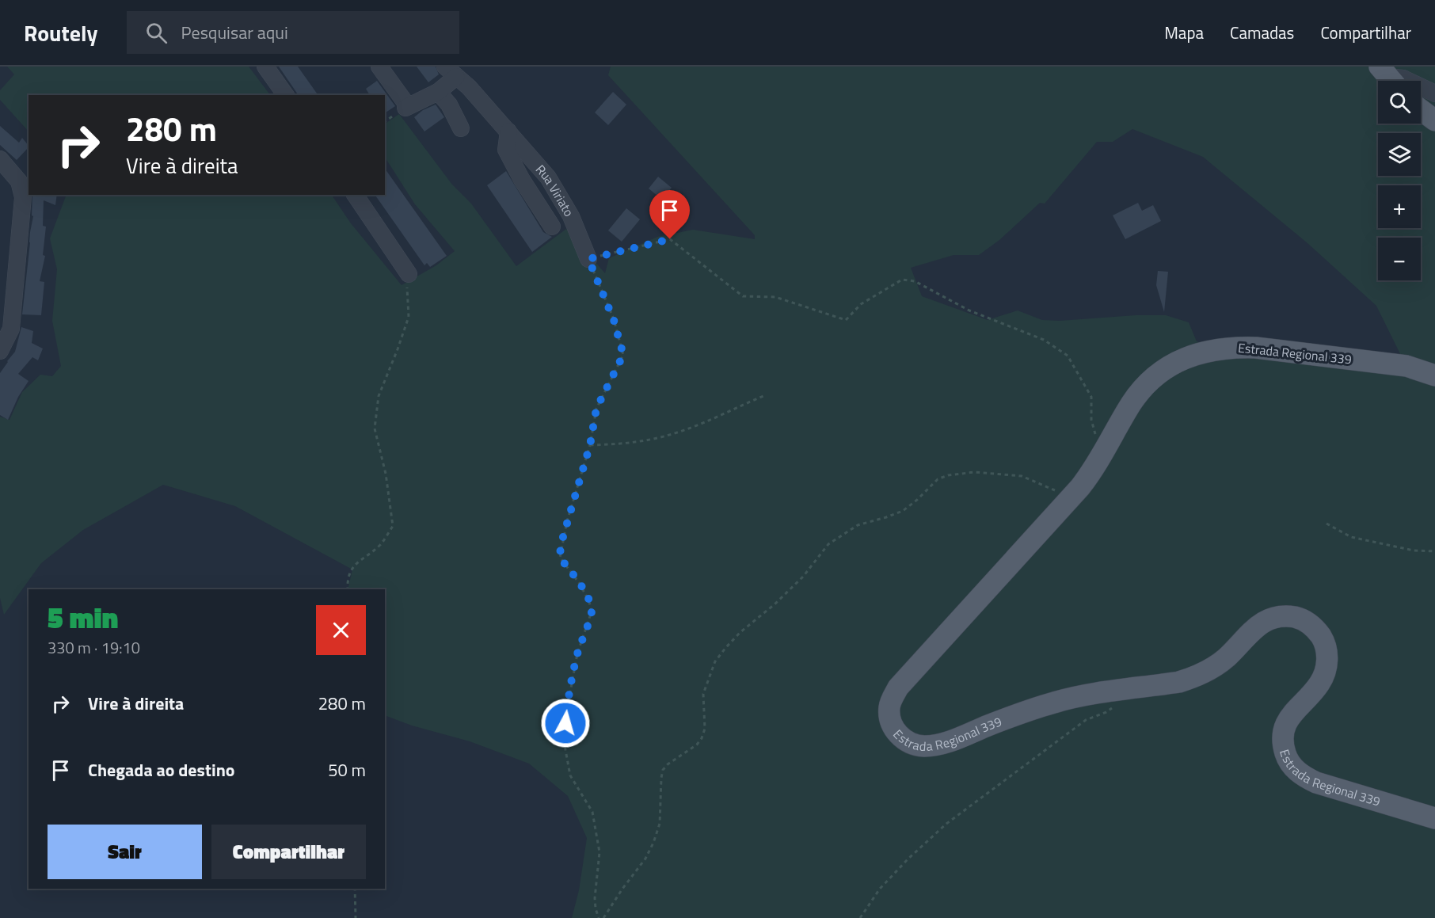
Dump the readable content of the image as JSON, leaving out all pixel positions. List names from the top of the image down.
{
  "streets": {
    "main road": ["Estrada Regional 339"],
    "street": ["Rua Viriato"]
  },
  "page": {
    "header": "Routely",
    "search": "Pesquisar aqui",
    "nav": ["Mapa", "Camadas", "Compartilhar"],
    "map_buttons": ["+", "−"],
    "turn": ["280 m", "Vire à direita"],
    "heading": ["5 min", "330 m · 19:10"],
    "list": [
      {
        "name": "Vire à direita",
        "value": "280 m"
      },
      {
        "name": "Chegada ao destino",
        "value": "50 m"
      }
    ],
    "buttons": ["Sair", "Compartilhar"]
  }
}
